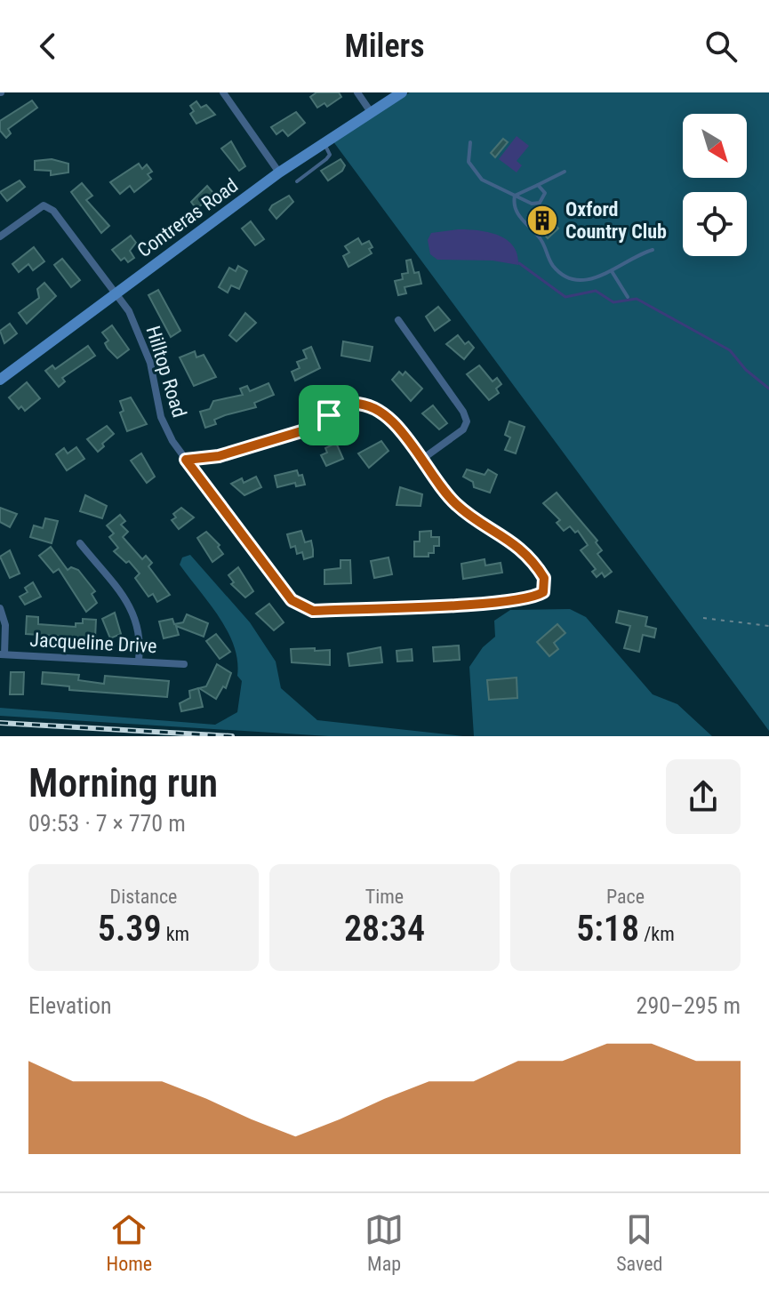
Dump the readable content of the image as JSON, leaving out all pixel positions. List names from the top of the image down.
{
  "streets": {
    "street": ["Contreras Road", "Hilltop Road", "Jacqueline Drive"]
  },
  "crossings": [
    ["Contreras Road", "Hilltop Road"]
  ],
  "places": {
    "building": ["Oxford Country Club"]
  },
  "north": "bottom right",
  "page": {
    "header": "Milers",
    "heading": ["Morning run", "09:53 · 7 × 770 m"],
    "stats": [
      ["Distance", "5.39 km"],
      ["Time", "28:34"],
      ["Pace", "5:18 /km"]
    ],
    "chart": ["Elevation", "290–295 m"],
    "tabs": ["Home", "Map", "Saved"]
  }
}
